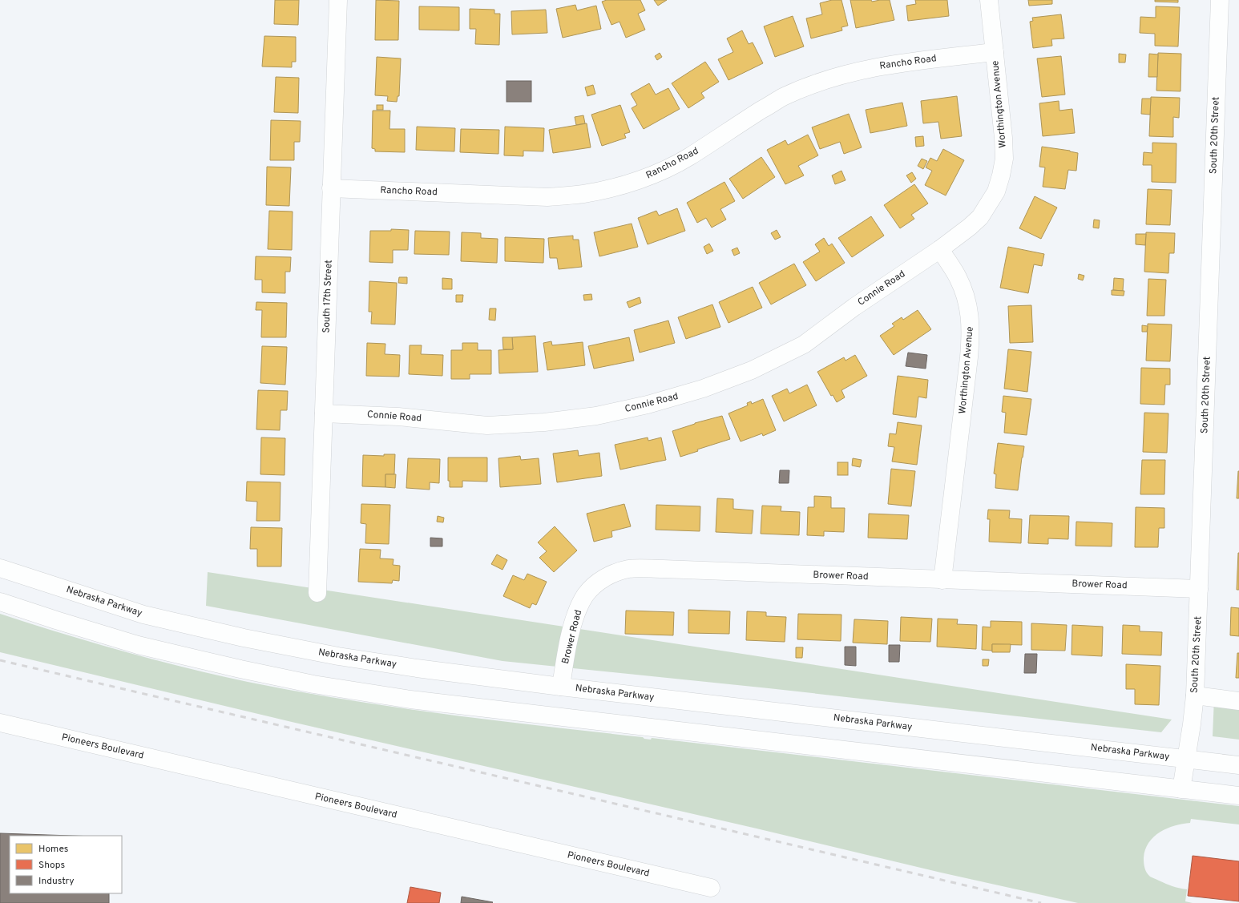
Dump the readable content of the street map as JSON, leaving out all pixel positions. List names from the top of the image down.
{
  "streets": {
    "street": [
      "Rancho Road",
      "Worthington Avenue",
      "South 20th Street",
      "Connie Road",
      "South 17th Street",
      "Brower Road",
      "Nebraska Parkway",
      "Pioneers Boulevard"
    ]
  },
  "crossings": [
    ["Rancho Road", "Worthington Avenue"],
    ["Rancho Road", "South 17th Street"],
    ["Worthington Avenue", "Connie Road"],
    ["Worthington Avenue", "Brower Road"],
    ["South 20th Street", "Brower Road"],
    ["South 20th Street", "Nebraska Parkway"],
    ["Connie Road", "South 17th Street"],
    ["Brower Road", "Nebraska Parkway"]
  ],
  "legend": ["Homes", "Shops", "Industry"]
}
